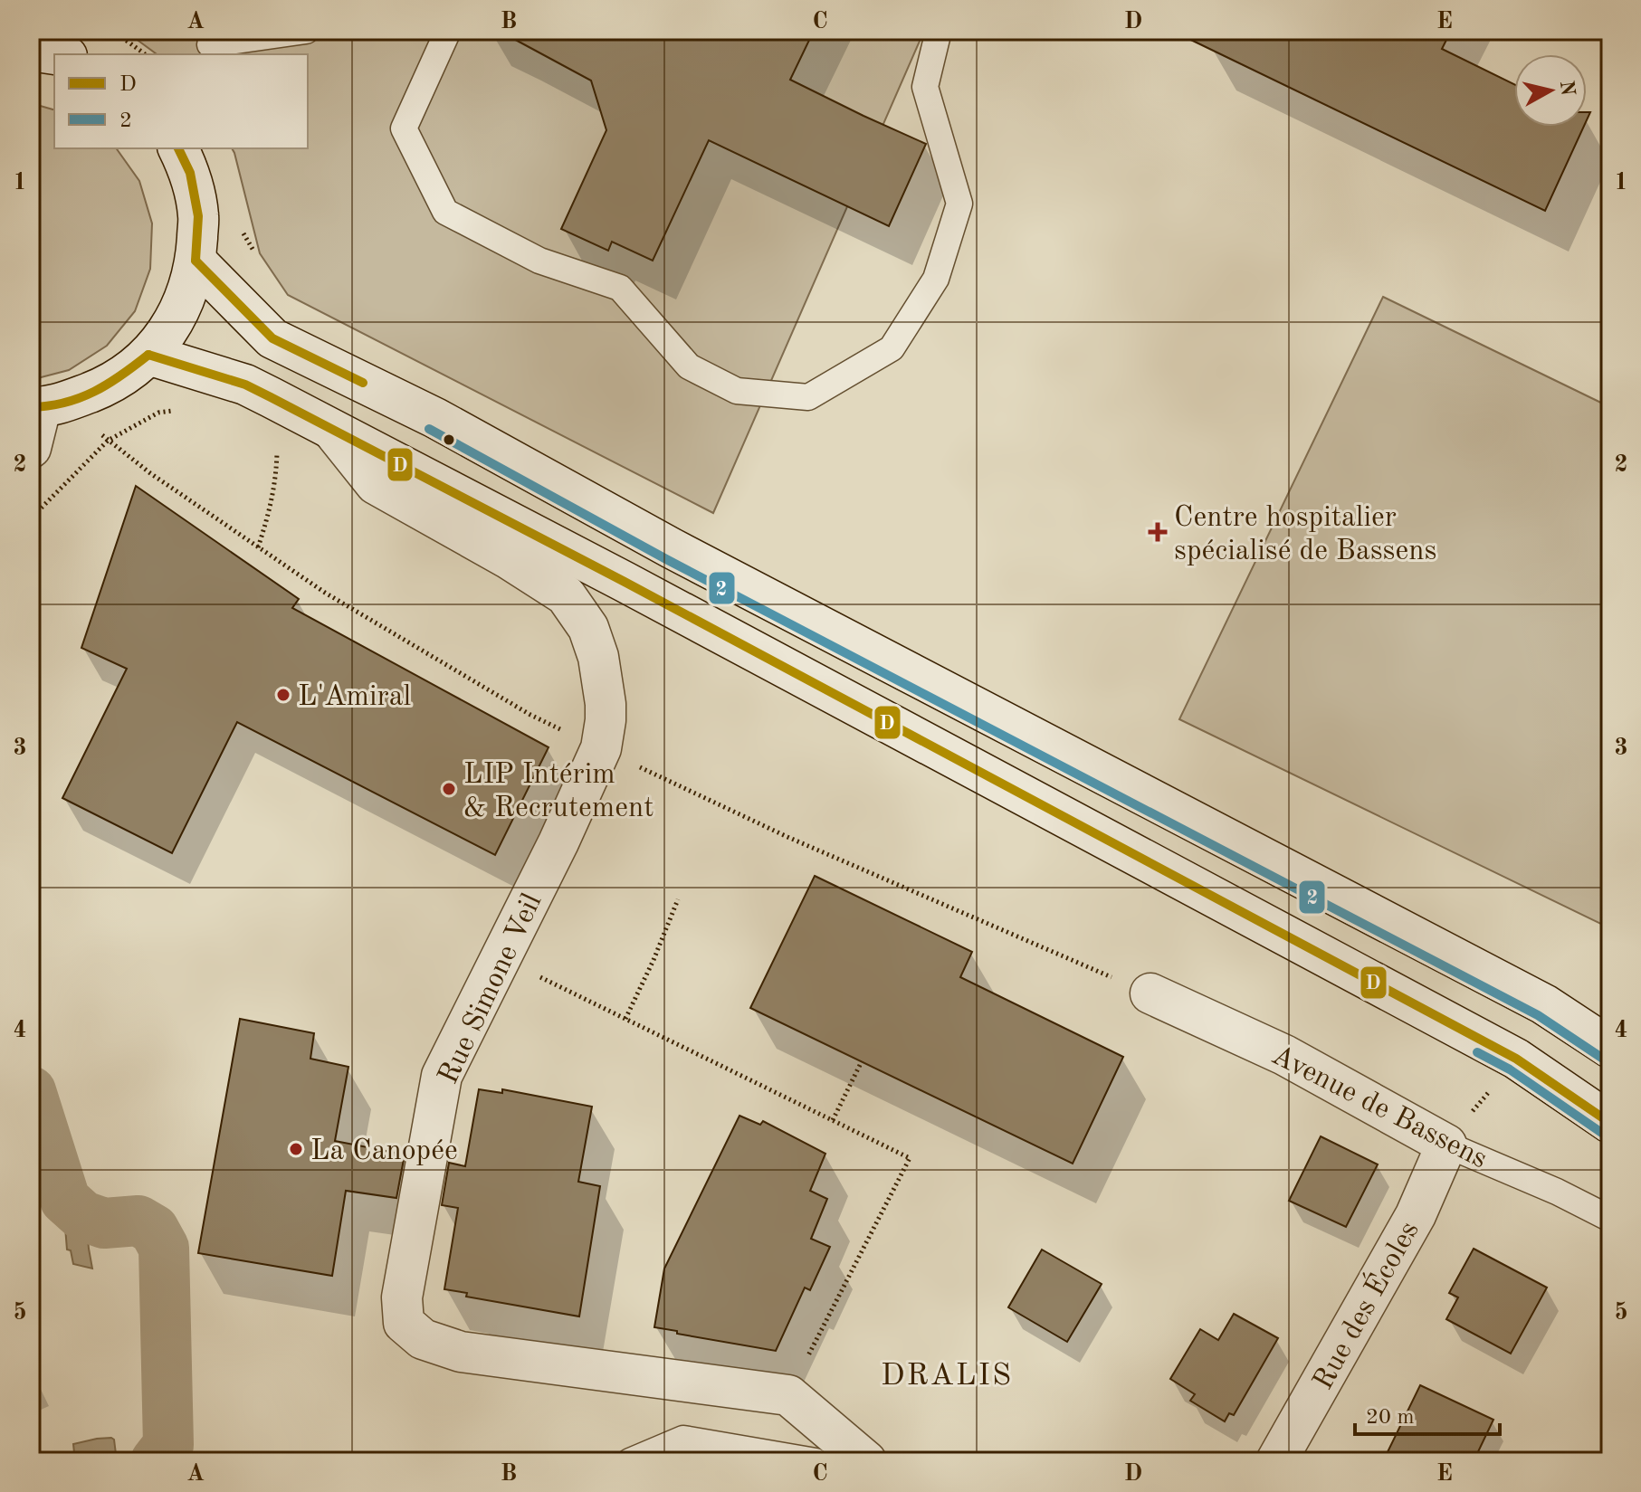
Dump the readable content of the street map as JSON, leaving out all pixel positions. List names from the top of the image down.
{
  "streets": {
    "main road": ["Rue Simone Veil", "Avenue de Bassens", "Rue des Écoles"]
  },
  "crossings": [
    ["Avenue de Bassens", "Rue des Écoles"]
  ],
  "districts": ["DRALIS"],
  "places": {
    "health": ["Centre hospitalier spécialisé de Bassens"],
    "other": ["L'Amiral", "LIP Intérim & Recrutement", "La Canopée"]
  },
  "lines": ["transit line D", "transit line 2"],
  "legend": ["D", "2"],
  "scale_bar": "20 m",
  "north": "right",
  "grid": {
    "columns": [
      "A",
      "B",
      "C",
      "D",
      "E"
    ],
    "rows": [
      "1",
      "2",
      "3",
      "4",
      "5"
    ]
  }
}
